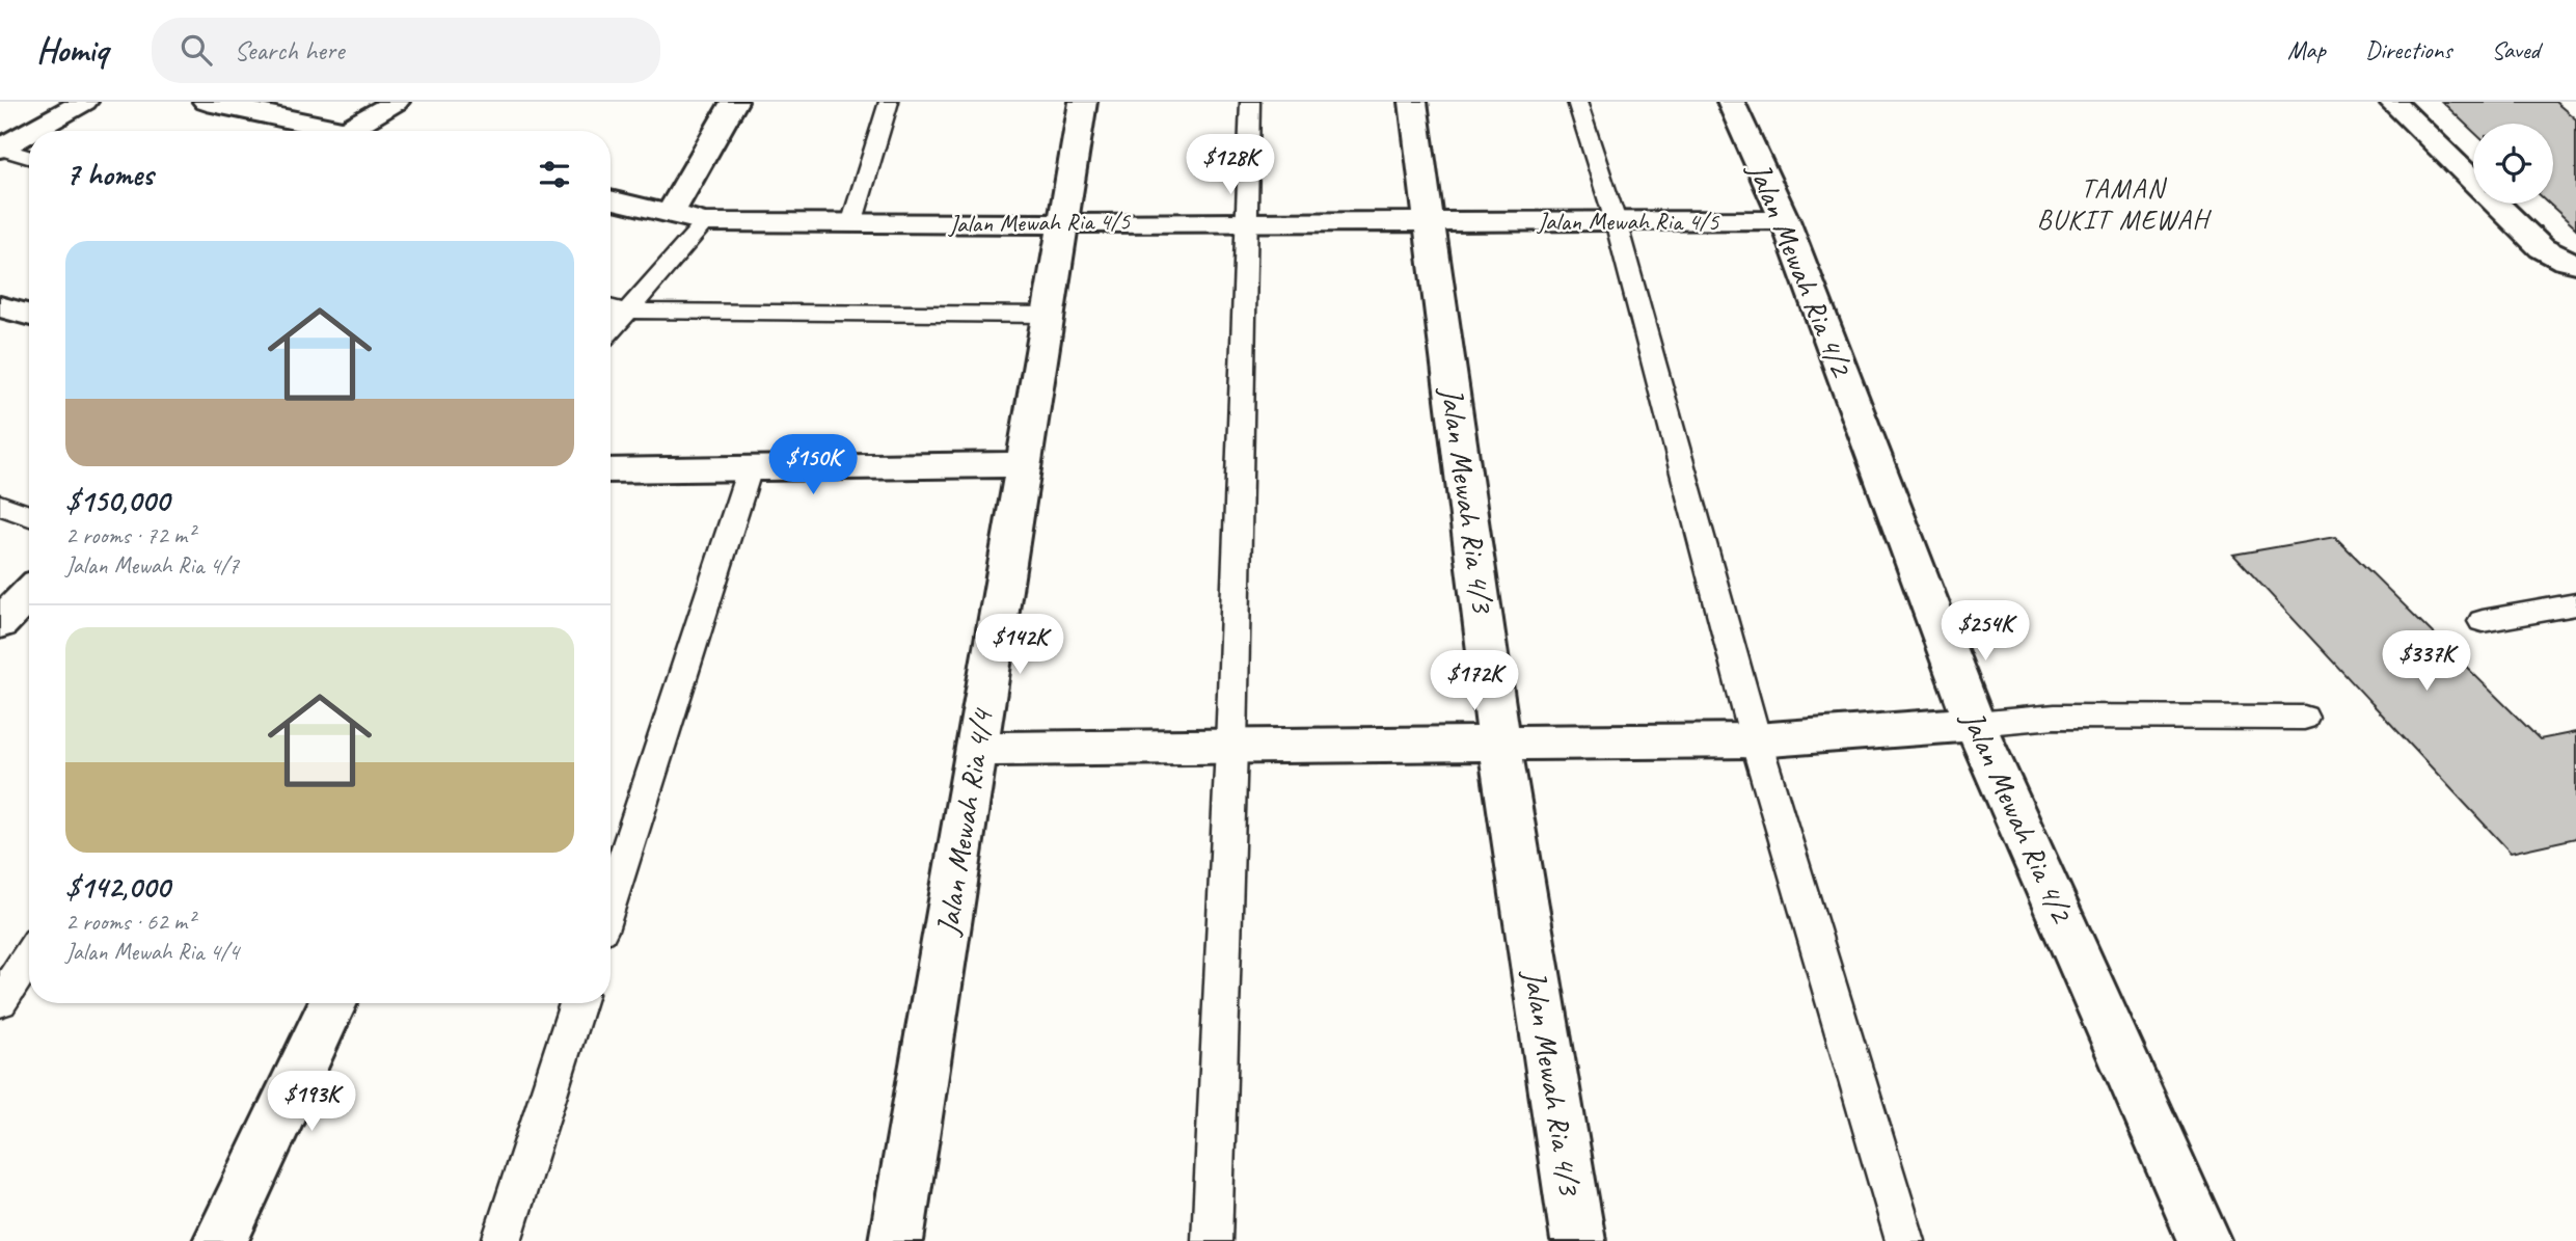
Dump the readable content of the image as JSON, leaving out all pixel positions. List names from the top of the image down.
{
  "streets": {
    "street": [
      "Jalan Mewah Ria 4/5",
      "Jalan Mewah Ria 4/2",
      "Jalan Mewah Ria 4/3",
      "Jalan Mewah Ria 4/4"
    ]
  },
  "crossings": [
    ["Jalan Mewah Ria 4/5", "Jalan Mewah Ria 4/2"],
    ["Jalan Mewah Ria 4/5", "Jalan Mewah Ria 4/3"],
    ["Jalan Mewah Ria 4/5", "Jalan Mewah Ria 4/4"]
  ],
  "districts": ["TAMAN BUKIT MEWAH"],
  "page": {
    "header": "Homiq",
    "search": "Search here",
    "nav": ["Map", "Directions", "Saved"],
    "heading": "7 homes",
    "price": [
      "$128K",
      "$150K",
      "$254K",
      "$142K",
      "$337K",
      "$172K",
      "$193K"
    ],
    "list": [
      {
        "name": "$150,000",
        "note": "2 rooms · 72 m² · Jalan Mewah Ria 4/7"
      },
      {
        "name": "$142,000",
        "note": "2 rooms · 62 m² · Jalan Mewah Ria 4/4"
      }
    ]
  }
}
